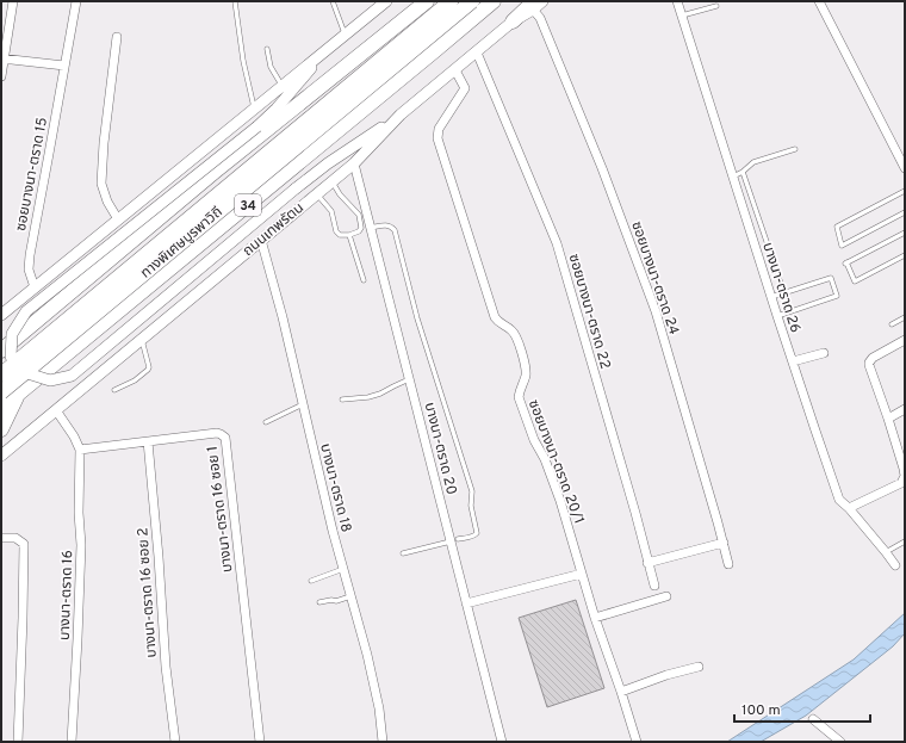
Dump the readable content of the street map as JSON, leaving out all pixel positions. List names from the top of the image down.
{
  "streets": {
    "highway": ["34", "ทางพิเศษบูรพาวิถี"],
    "main road": ["ถนนเทพรัตน"],
    "street": [
      "ซอยบางนา-ตราด 15",
      "ซอยบางนา-ตราด 24",
      "บางนา-ตราด 26",
      "ซอยบางนา-ตราด 22",
      "บางนา-ตราด 20",
      "ซอยบางนา-ตราด 20/1",
      "บางนา-ตราด 18",
      "บางนา-ตราด 16 ซอย 1",
      "บางนา-ตราด 16 ซอย 2",
      "บางนา-ตราด 16"
    ]
  },
  "crossings": [
    ["ถนนเทพรัตน", "ซอยบางนา-ตราด 22"],
    ["ถนนเทพรัตน", "บางนา-ตราด 20"],
    ["ถนนเทพรัตน", "ซอยบางนา-ตราด 20/1"],
    ["ถนนเทพรัตน", "บางนา-ตราด 18"],
    ["บางนา-ตราด 16 ซอย 1", "บางนา-ตราด 16 ซอย 2"],
    ["บางนา-ตราด 16 ซอย 1", "บางนา-ตราด 16"]
  ],
  "scale_bar": "100 m"
}
